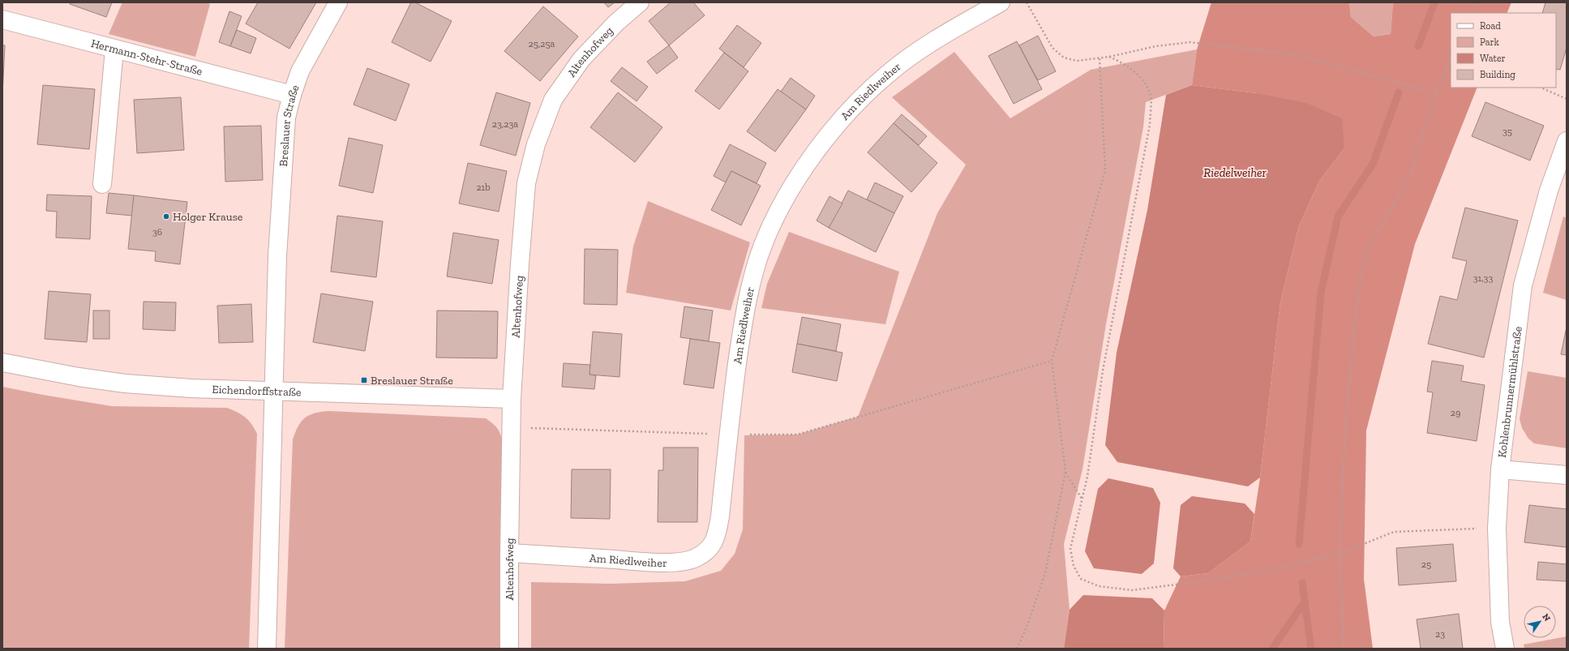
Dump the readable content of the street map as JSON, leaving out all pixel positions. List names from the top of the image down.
{
  "streets": {
    "street": [
      "Altenhofweg",
      "Hermann-Stehr-Straße",
      "Am Riedlweiher",
      "Breslauer Straße",
      "Eichendorffstraße",
      "Kohlenbrunnermühlstraße"
    ]
  },
  "crossings": [
    ["Altenhofweg", "Am Riedlweiher"],
    ["Altenhofweg", "Eichendorffstraße"],
    ["Hermann-Stehr-Straße", "Breslauer Straße"],
    ["Breslauer Straße", "Eichendorffstraße"]
  ],
  "water": ["Riedelweiher"],
  "places": {
    "other": ["Holger Krause"],
    "transit": ["Breslauer Straße"]
  },
  "house_numbers": [
    "25,25a",
    "23,23a",
    "35",
    "21b",
    "36",
    "31,33",
    "29",
    "25",
    "23"
  ],
  "legend": [
    "Road",
    "Park",
    "Water",
    "Building"
  ],
  "north": "top right"
}
